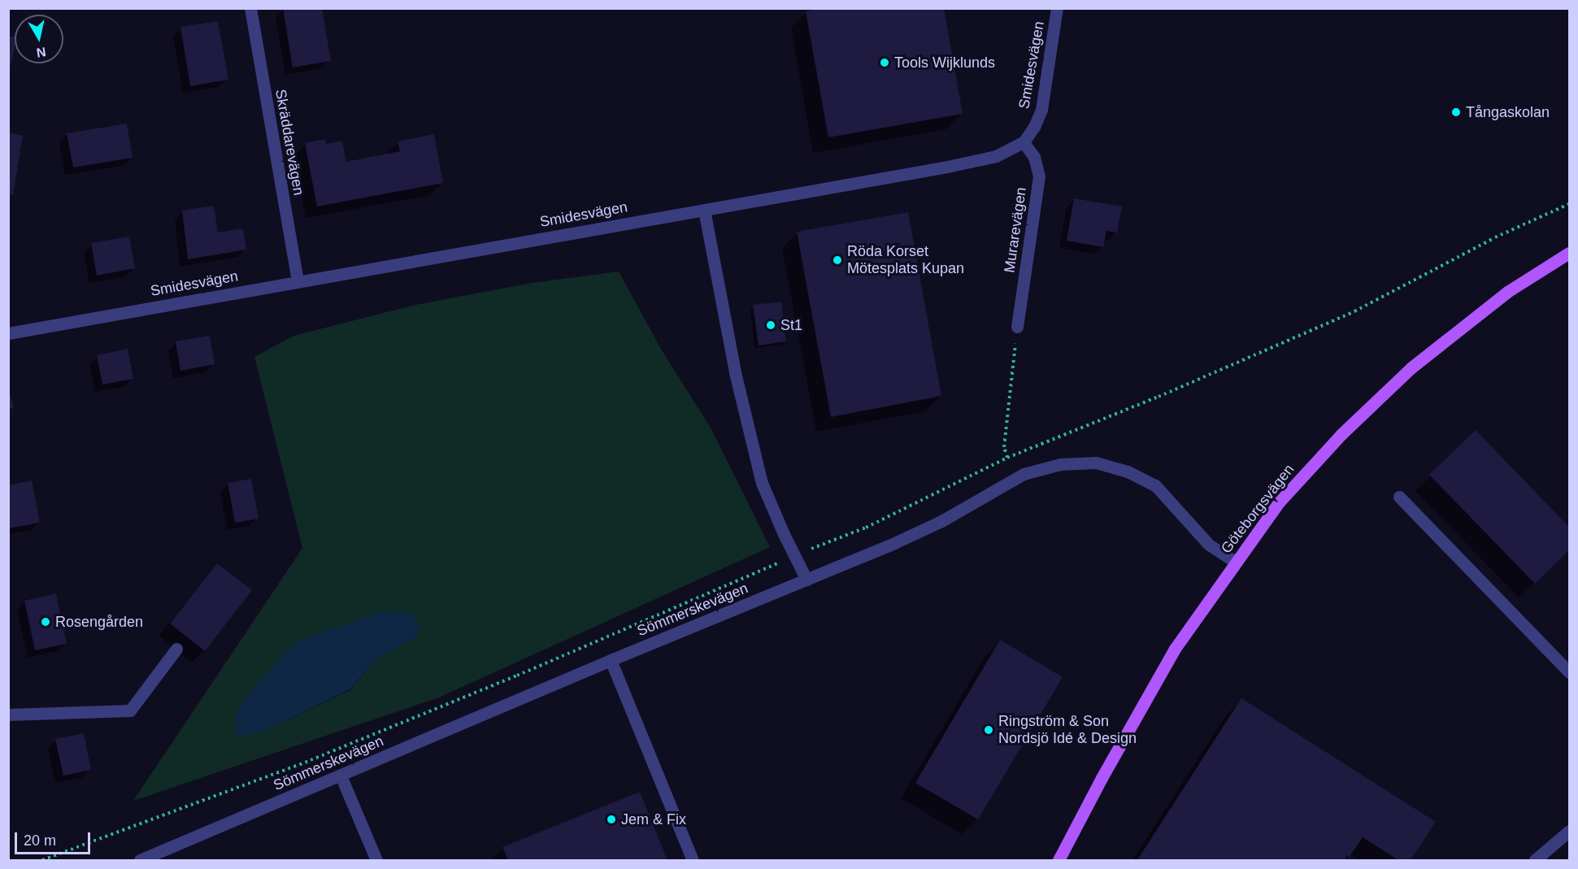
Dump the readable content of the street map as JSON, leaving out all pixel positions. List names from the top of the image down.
{
  "streets": {
    "main road": ["Göteborgsvägen"],
    "street": [
      "Smidesvägen",
      "Skräddarevägen",
      "Murarevägen",
      "Sömmerskevägen"
    ]
  },
  "crossings": [
    ["Smidesvägen", "Skräddarevägen"],
    ["Smidesvägen", "Murarevägen"],
    ["Göteborgsvägen", "Sömmerskevägen"]
  ],
  "places": [
    "Tools Wijklunds",
    "Tångaskolan",
    "Röda Korset Mötesplats Kupan",
    "St1",
    "Rosengården",
    "Ringström & Son Nordsjö Idé & Design",
    "Jem & Fix"
  ],
  "scale_bar": "20 m",
  "north": "bottom"
}
